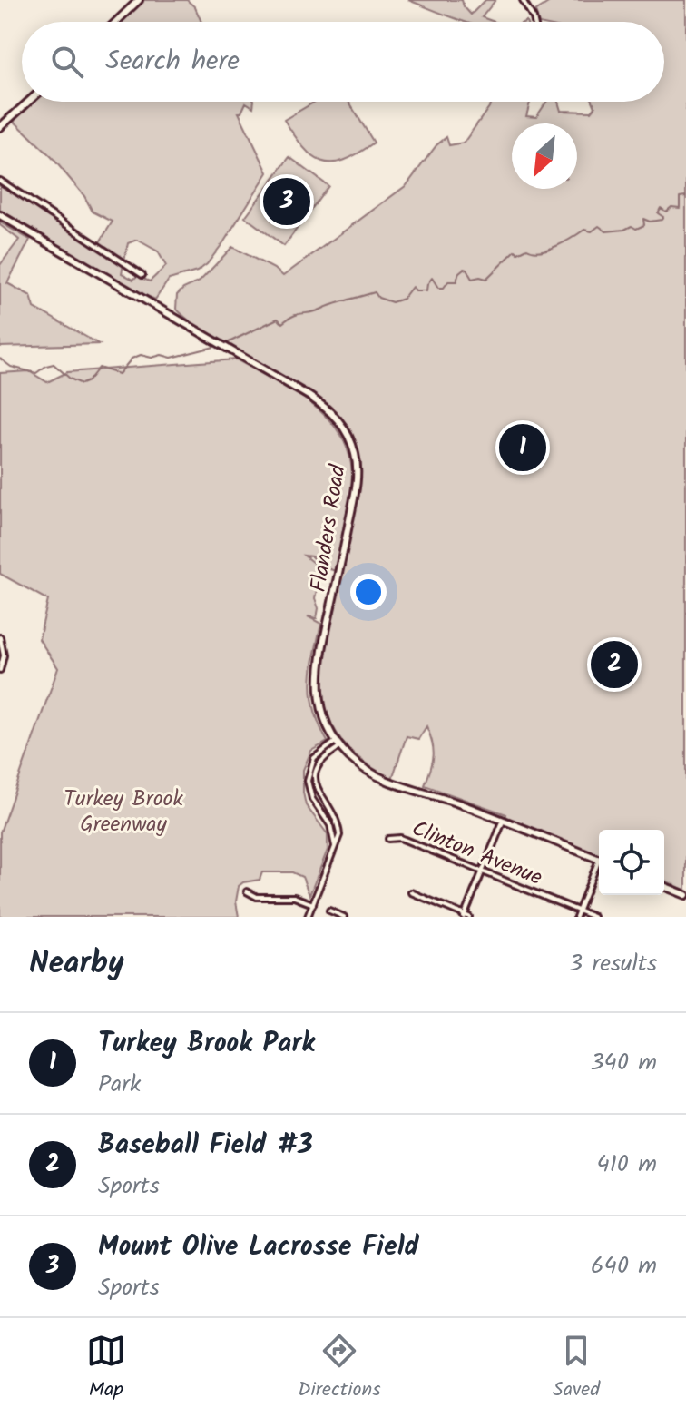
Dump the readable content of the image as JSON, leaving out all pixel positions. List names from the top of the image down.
{
  "streets": {
    "main road": ["Flanders Road"],
    "street": ["Clinton Avenue"]
  },
  "parks": ["Turkey Brook Greenway"],
  "north": "bottom left",
  "page": {
    "search": "Search here",
    "pins": ["3", "1", "2"],
    "heading": ["Nearby", "3 results"],
    "list": [
      {
        "mark": "1",
        "name": "Turkey Brook Park",
        "note": "Park",
        "value": "340 m"
      },
      {
        "mark": "2",
        "name": "Baseball Field #3",
        "note": "Sports",
        "value": "410 m"
      },
      {
        "mark": "3",
        "name": "Mount Olive Lacrosse Field",
        "note": "Sports",
        "value": "640 m"
      }
    ],
    "nav": ["Map", "Directions", "Saved"]
  }
}
